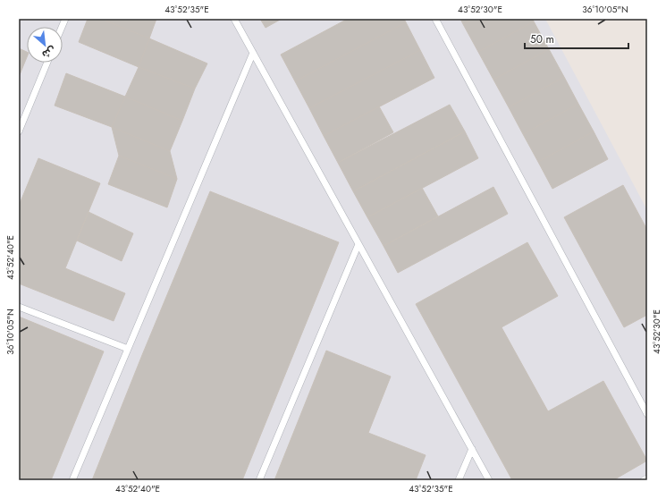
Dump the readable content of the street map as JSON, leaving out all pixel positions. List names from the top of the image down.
{
  "scale_bar": "50 m",
  "north": "bottom right",
  "coordinates": [
    "43°52'35\"E",
    "43°52'30\"E",
    "36°10'05\"N",
    "43°52'40\"E"
  ]
}
